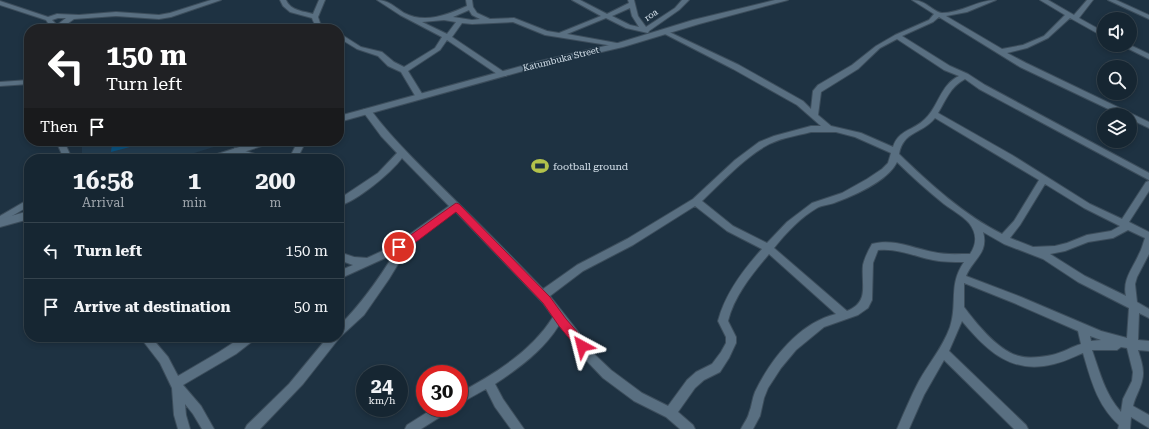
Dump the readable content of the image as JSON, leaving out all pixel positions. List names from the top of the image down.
{
  "streets": {
    "main road": ["Katumbuka Street"],
    "street": ["roa"]
  },
  "crossings": [
    ["roa", "Katumbuka Street"]
  ],
  "places": {
    "sports": ["football ground"]
  },
  "page": {
    "turn": ["150 m", "Turn left"],
    "then": "Then",
    "eta": [
      "16:58",
      "Arrival",
      "1",
      "min",
      "200",
      "m"
    ],
    "list": [
      {
        "name": "Turn left",
        "value": "150 m"
      },
      {
        "name": "Arrive at destination",
        "value": "50 m"
      }
    ],
    "speed": "24 km/h",
    "limit": "30"
  }
}
